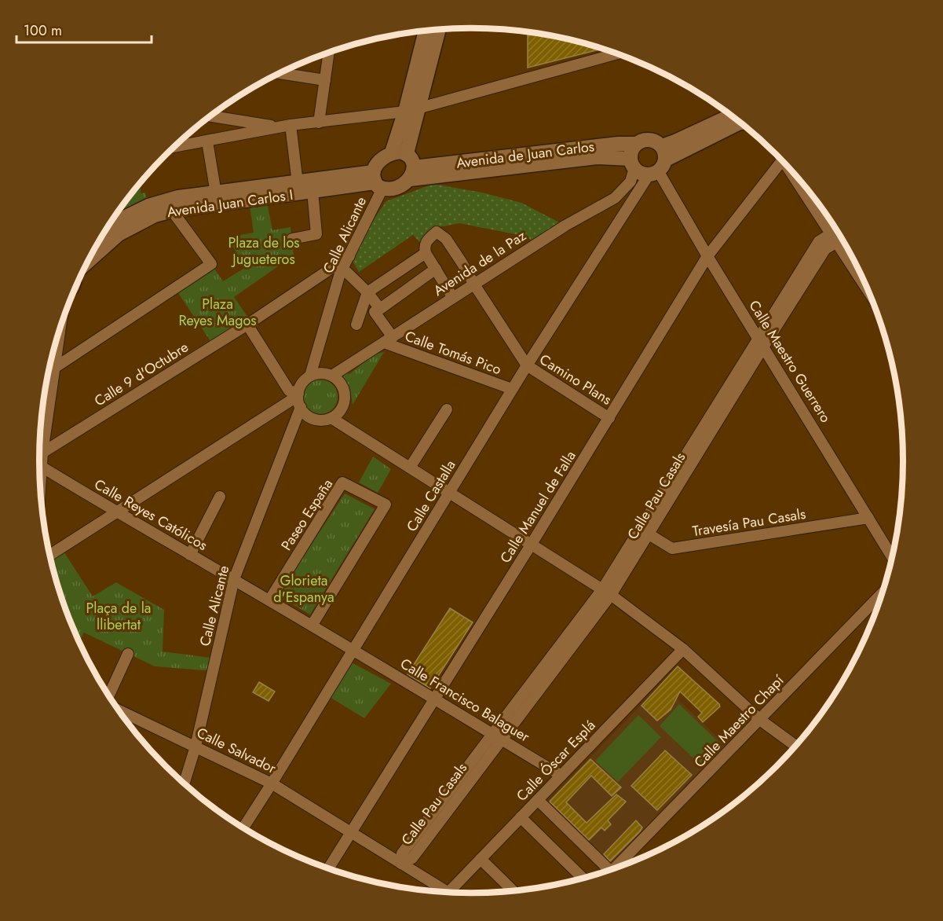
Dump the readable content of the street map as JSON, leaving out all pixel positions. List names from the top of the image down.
{
  "streets": {
    "main road": ["Avenida de Juan Carlos", "Avenida Juan Carlos I"],
    "street": [
      "Calle Alicante",
      "Avenida de la Paz",
      "Calle Tomás Pico",
      "Calle Maestro Guerrero",
      "Calle 9 d'Octubre",
      "Camino Plans",
      "Calle Castalla",
      "Calle Pau Casals",
      "Calle Manuel de Falla",
      "Calle Reyes Católicos",
      "Paseo España",
      "Travesía Pau Casals",
      "Calle Francisco Balaguer",
      "Calle Maestro Chapí",
      "Calle Salvador",
      "Calle Óscar Esplá"
    ]
  },
  "crossings": [
    ["Avenida de Juan Carlos", "Avenida Juan Carlos I"],
    ["Avenida de Juan Carlos", "Calle Alicante"],
    ["Avenida de Juan Carlos", "Avenida de la Paz"],
    ["Avenida de Juan Carlos", "Calle Maestro Guerrero"],
    ["Avenida de Juan Carlos", "Calle Castalla"],
    ["Avenida Juan Carlos I", "Calle Alicante"],
    ["Calle Alicante", "Avenida de la Paz"],
    ["Calle Alicante", "Calle 9 d'Octubre"],
    ["Calle Alicante", "Calle Reyes Católicos"],
    ["Calle Alicante", "Calle Salvador"],
    ["Avenida de la Paz", "Calle Tomás Pico"],
    ["Avenida de la Paz", "Calle Maestro Guerrero"],
    ["Avenida de la Paz", "Calle Castalla"],
    ["Calle Tomás Pico", "Calle Castalla"],
    ["Calle Maestro Guerrero", "Calle Castalla"],
    ["Calle Maestro Guerrero", "Calle Pau Casals"],
    ["Calle Maestro Guerrero", "Calle Manuel de Falla"],
    ["Calle Maestro Guerrero", "Travesía Pau Casals"],
    ["Camino Plans", "Calle Castalla"],
    ["Camino Plans", "Calle Manuel de Falla"],
    ["Calle Castalla", "Calle Reyes Católicos"],
    ["Calle Castalla", "Calle Francisco Balaguer"],
    ["Calle Castalla", "Calle Salvador"],
    ["Calle Pau Casals", "Travesía Pau Casals"],
    ["Calle Pau Casals", "Calle Francisco Balaguer"],
    ["Calle Pau Casals", "Calle Salvador"],
    ["Calle Manuel de Falla", "Calle Francisco Balaguer"],
    ["Calle Manuel de Falla", "Calle Salvador"],
    ["Calle Reyes Católicos", "Paseo España"],
    ["Calle Reyes Católicos", "Calle Francisco Balaguer"],
    ["Calle Francisco Balaguer", "Calle Óscar Esplá"]
  ],
  "parks": [
    "Plaza de los Jugueteros",
    "Plaza Reyes Magos",
    "Glorieta d'Espanya",
    "Plaça de la llibertat"
  ],
  "scale_bar": "100 m"
}
